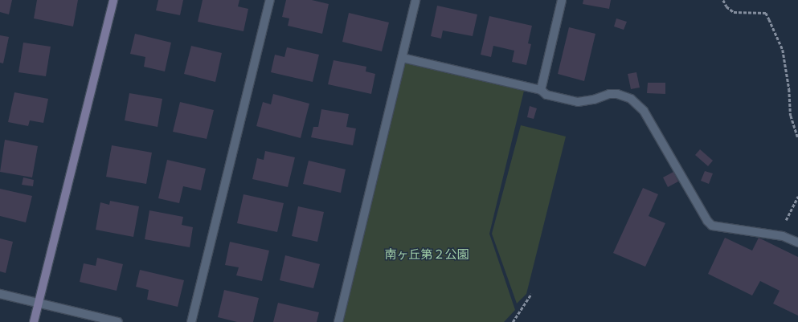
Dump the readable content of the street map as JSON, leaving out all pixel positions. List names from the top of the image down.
{
  "parks": ["南ヶ丘第２公園"]
}
